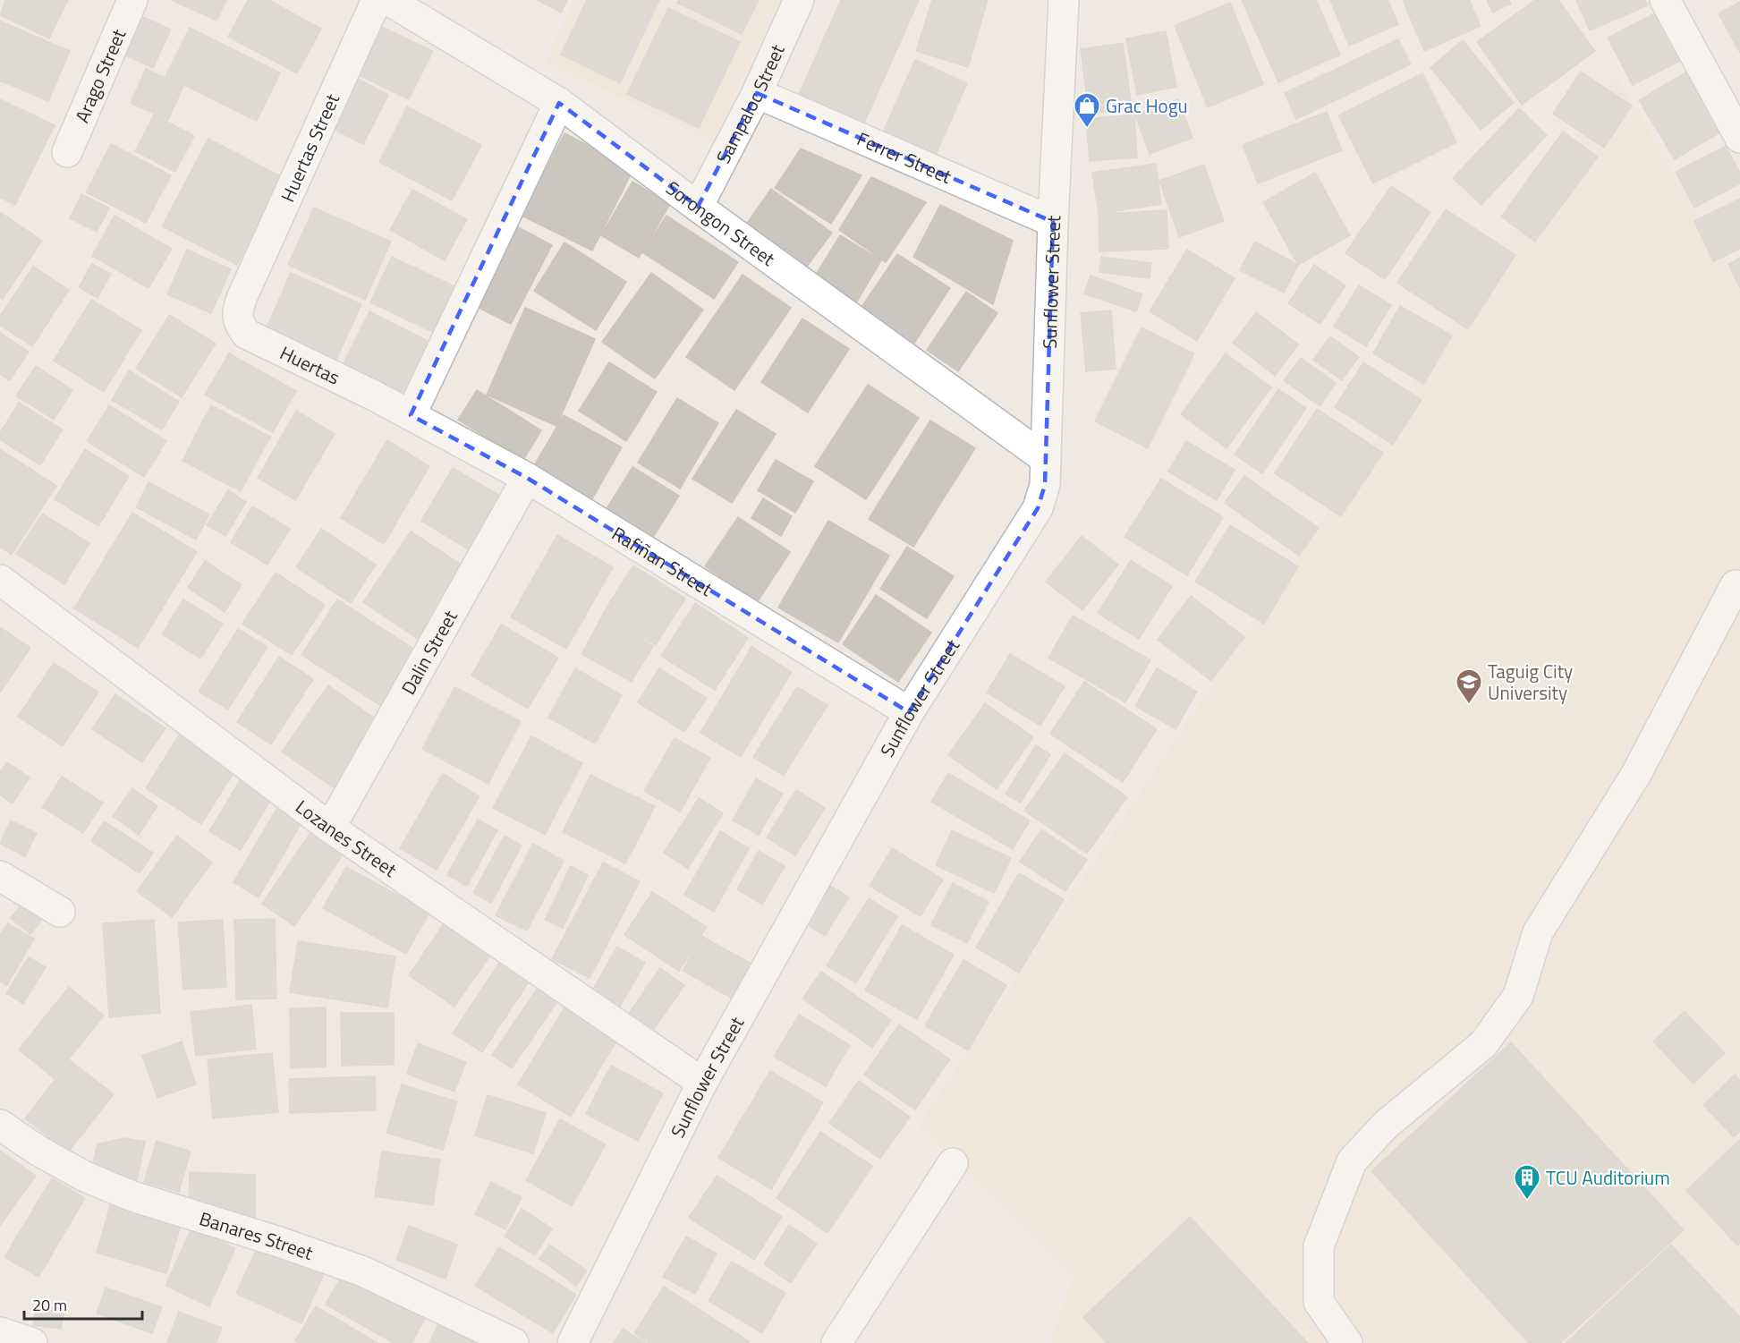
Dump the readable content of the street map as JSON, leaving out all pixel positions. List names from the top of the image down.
{
  "streets": {
    "street": [
      "Arago Street",
      "Sampaloc Street",
      "Huertas Street",
      "Ferrer Street",
      "Sorongon Street",
      "Sunflower Street",
      "Huertas",
      "Rafiñan Street",
      "Dalin Street",
      "Lozanes Street",
      "Banares Street"
    ]
  },
  "crossings": [
    ["Sampaloc Street", "Ferrer Street"],
    ["Sampaloc Street", "Sorongon Street"],
    ["Huertas Street", "Huertas"],
    ["Ferrer Street", "Sunflower Street"],
    ["Sorongon Street", "Sunflower Street"],
    ["Sunflower Street", "Rafiñan Street"],
    ["Sunflower Street", "Lozanes Street"],
    ["Huertas", "Rafiñan Street"],
    ["Rafiñan Street", "Dalin Street"],
    ["Dalin Street", "Lozanes Street"]
  ],
  "places": {
    "shop": ["Grac Hogu"],
    "school or university": ["Taguig City University"],
    "building": ["TCU Auditorium"]
  },
  "scale_bar": "20 m"
}
